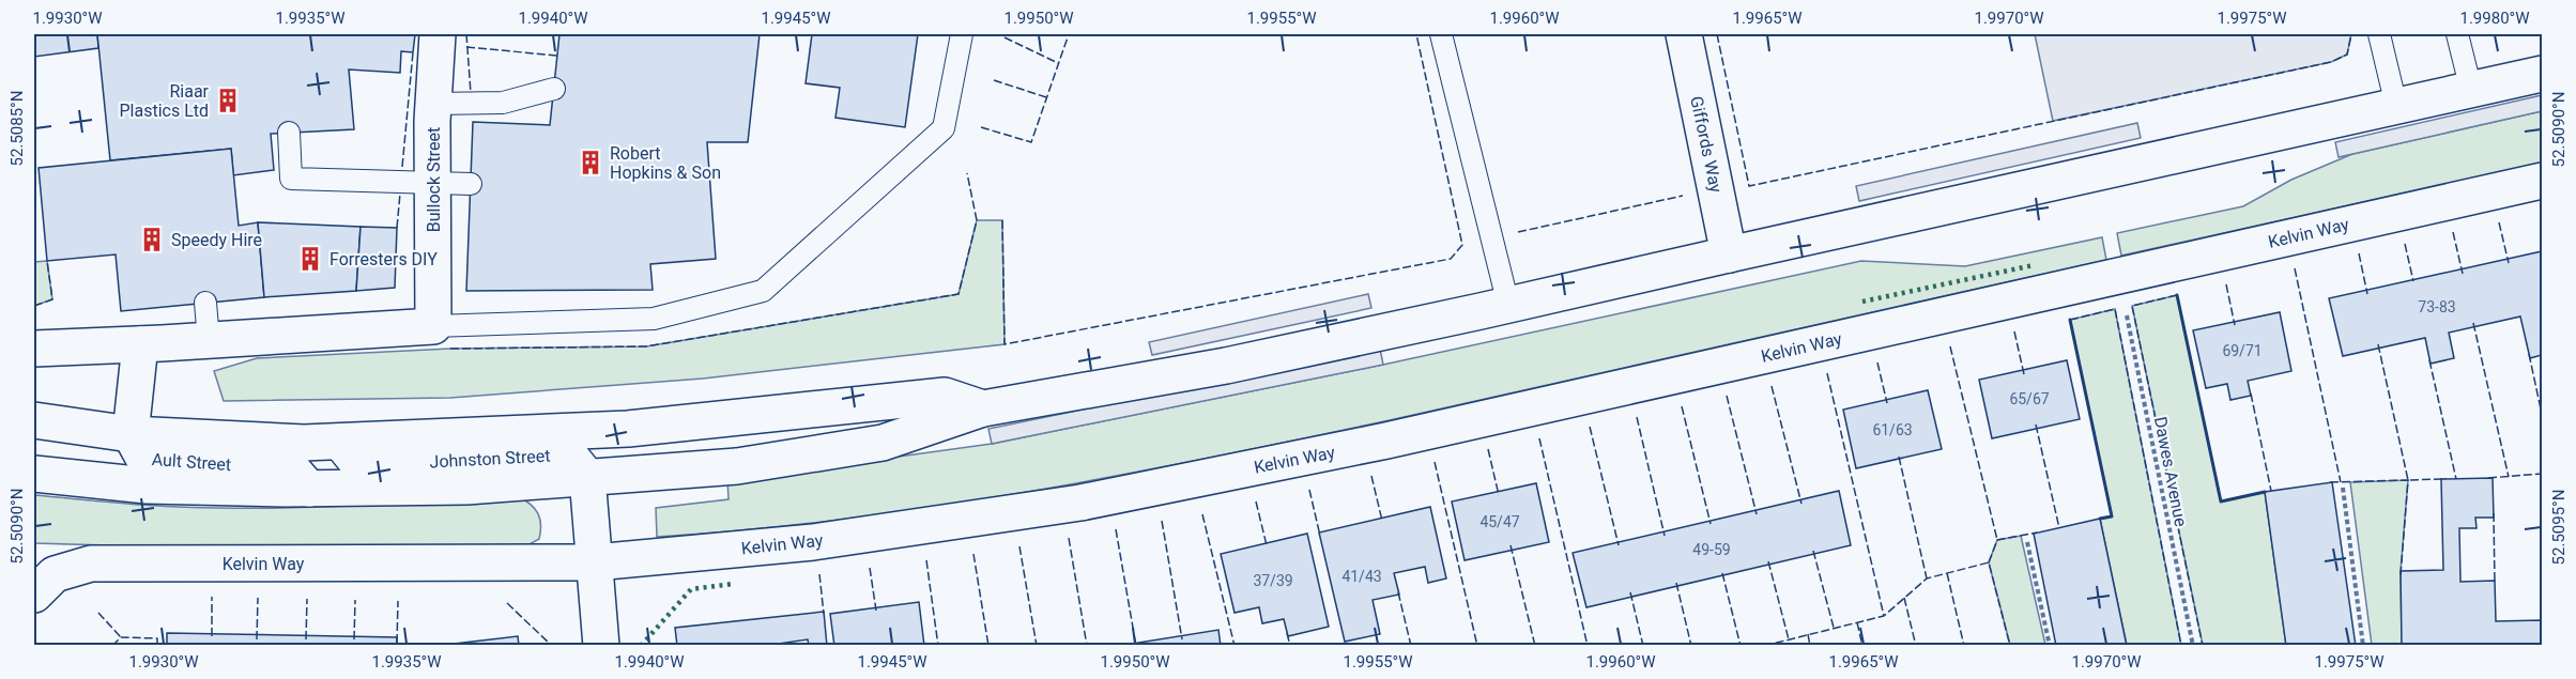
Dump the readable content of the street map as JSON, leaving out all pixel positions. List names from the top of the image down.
{
  "streets": {
    "street": [
      "Giffords Way",
      "Bullock Street",
      "Kelvin Way",
      "Johnston Street",
      "Ault Street"
    ],
    "path": ["Dawes Avenue"]
  },
  "places": {
    "building": [
      "Riaar Plastics Ltd",
      "Robert Hopkins & Son",
      "Speedy Hire",
      "Forresters DIY"
    ]
  },
  "house_numbers": [
    "73-83",
    "69/71",
    "65/67",
    "61/63",
    "45/47",
    "49-59",
    "41/43",
    "37/39"
  ],
  "coordinates": [
    "1.9930°W",
    "1.9935°W",
    "1.9940°W",
    "1.9945°W",
    "1.9950°W",
    "1.9955°W",
    "1.9960°W",
    "1.9965°W",
    "1.9970°W",
    "1.9975°W",
    "1.9980°W",
    "52.5085°N",
    "52.5090°N",
    "52.5095°N"
  ]
}
